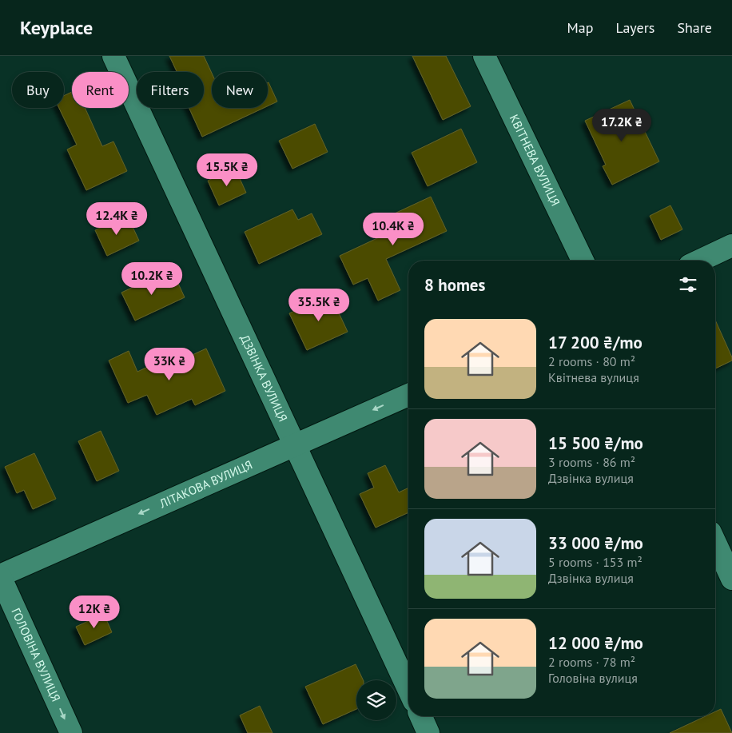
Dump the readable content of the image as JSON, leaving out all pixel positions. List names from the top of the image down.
{
  "streets": {
    "street": [
      "КВІТНЕВА ВУЛИЦЯ",
      "ДЗВІНКА ВУЛИЦЯ",
      "ЛІТАКОВА ВУЛИЦЯ",
      "ГОЛОВІНА ВУЛИЦЯ"
    ]
  },
  "crossings": [
    ["ДЗВІНКА ВУЛИЦЯ", "ЛІТАКОВА ВУЛИЦЯ"],
    ["ЛІТАКОВА ВУЛИЦЯ", "ГОЛОВІНА ВУЛИЦЯ"]
  ],
  "one_way": ["ЛІТАКОВА ВУЛИЦЯ", "ГОЛОВІНА ВУЛИЦЯ"],
  "page": {
    "header": "Keyplace",
    "nav": ["Map", "Layers", "Share"],
    "chip": [
      "Buy",
      "Rent",
      "Filters",
      "New"
    ],
    "price": [
      "17.2K ₴",
      "15.5K ₴",
      "12.4K ₴",
      "10.4K ₴",
      "10.2K ₴",
      "35.5K ₴",
      "33K ₴",
      "12K ₴"
    ],
    "heading": "8 homes",
    "list": [
      {
        "name": "17 200 ₴/mo",
        "note": "2 rooms · 80 m² · Квітнева вулиця"
      },
      {
        "name": "15 500 ₴/mo",
        "note": "3 rooms · 86 m² · Дзвінка вулиця"
      },
      {
        "name": "33 000 ₴/mo",
        "note": "5 rooms · 153 m² · Дзвінка вулиця"
      },
      {
        "name": "12 000 ₴/mo",
        "note": "2 rooms · 78 m² · Головіна вулиця"
      }
    ]
  }
}
